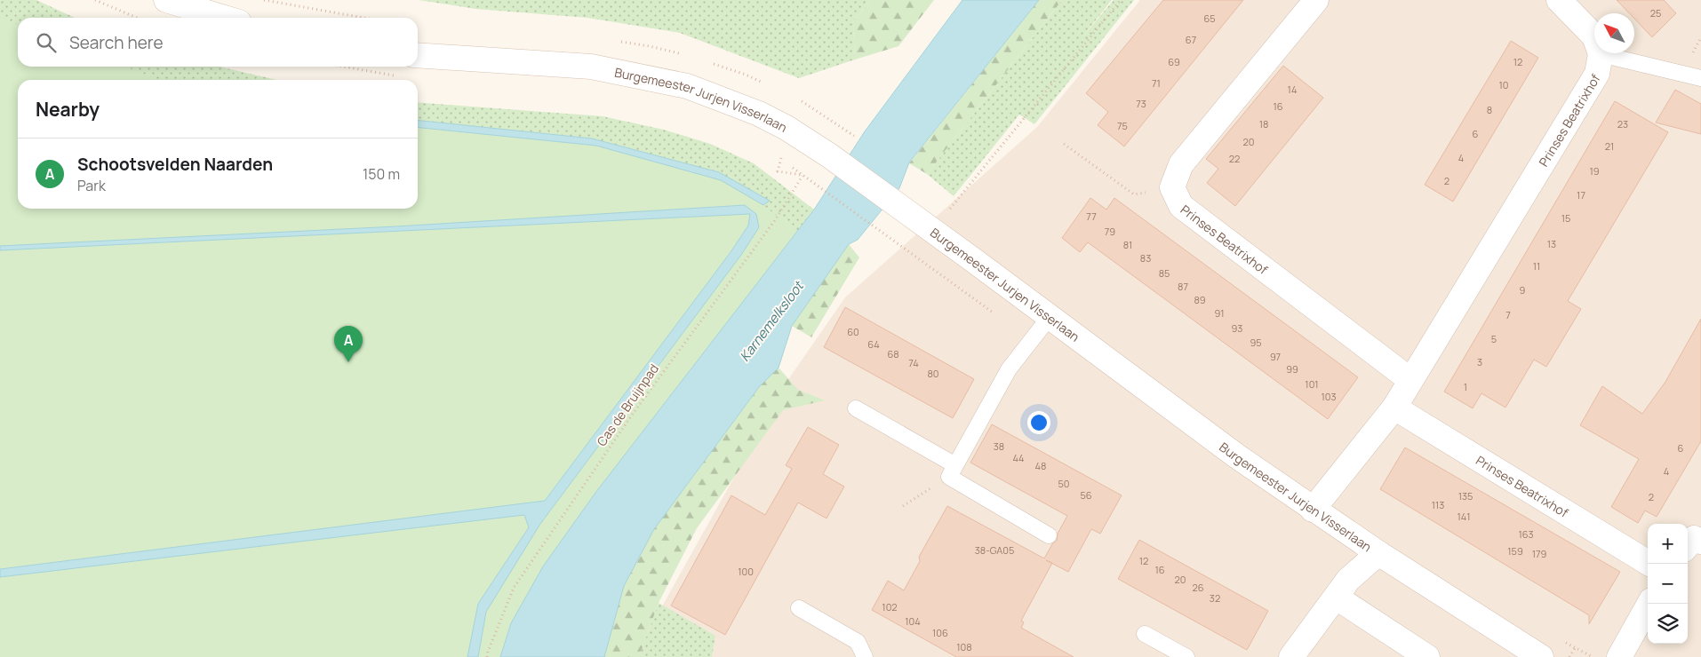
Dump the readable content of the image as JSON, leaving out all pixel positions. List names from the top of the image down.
{
  "streets": {
    "street": ["Burgemeester Jurjen Visserlaan", "Prinses Beatrixhof"],
    "path": ["Cas de Bruijnpad"]
  },
  "crossings": [
    ["Burgemeester Jurjen Visserlaan", "Prinses Beatrixhof"]
  ],
  "water": ["Karnemelksloot"],
  "house_numbers": [
    "25",
    "65",
    "67",
    "69",
    "12",
    "71",
    "10",
    "14",
    "73",
    "16",
    "8",
    "18",
    "23",
    "75",
    "6",
    "20",
    "21",
    "4",
    "22",
    "19",
    "2",
    "17",
    "77",
    "15",
    "79",
    "13",
    "81",
    "83",
    "11",
    "85",
    "87",
    "9",
    "89",
    "91",
    "7",
    "93",
    "60",
    "5",
    "95",
    "64",
    "68",
    "97",
    "3",
    "74",
    "99",
    "80",
    "101",
    "1",
    "103",
    "38",
    "6",
    "44",
    "48",
    "4",
    "50",
    "56",
    "135",
    "2",
    "113",
    "141",
    "163",
    "38-GA05",
    "159",
    "179",
    "12",
    "16",
    "100",
    "20",
    "26",
    "32",
    "102",
    "104",
    "106",
    "108"
  ],
  "north": "top left",
  "page": {
    "search": "Search here",
    "heading": "Nearby",
    "list": [
      {
        "mark": "A",
        "name": "Schootsvelden Naarden",
        "note": "Park",
        "value": "150 m"
      }
    ],
    "pins": "A",
    "map_buttons": ["+", "−"]
  }
}
